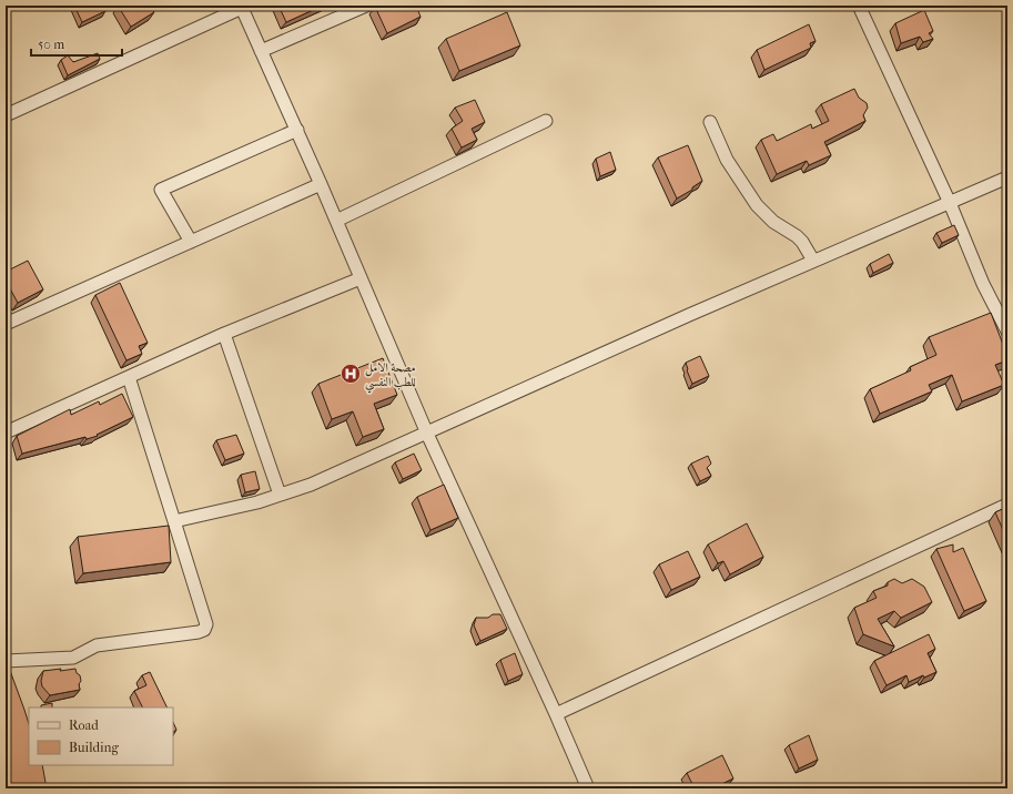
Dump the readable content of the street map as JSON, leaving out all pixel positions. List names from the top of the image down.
{
  "places": {
    "hospital": ["مصحة الامل للطب النفسي"]
  },
  "legend": ["Road", "Building"],
  "scale_bar": "50 m"
}
